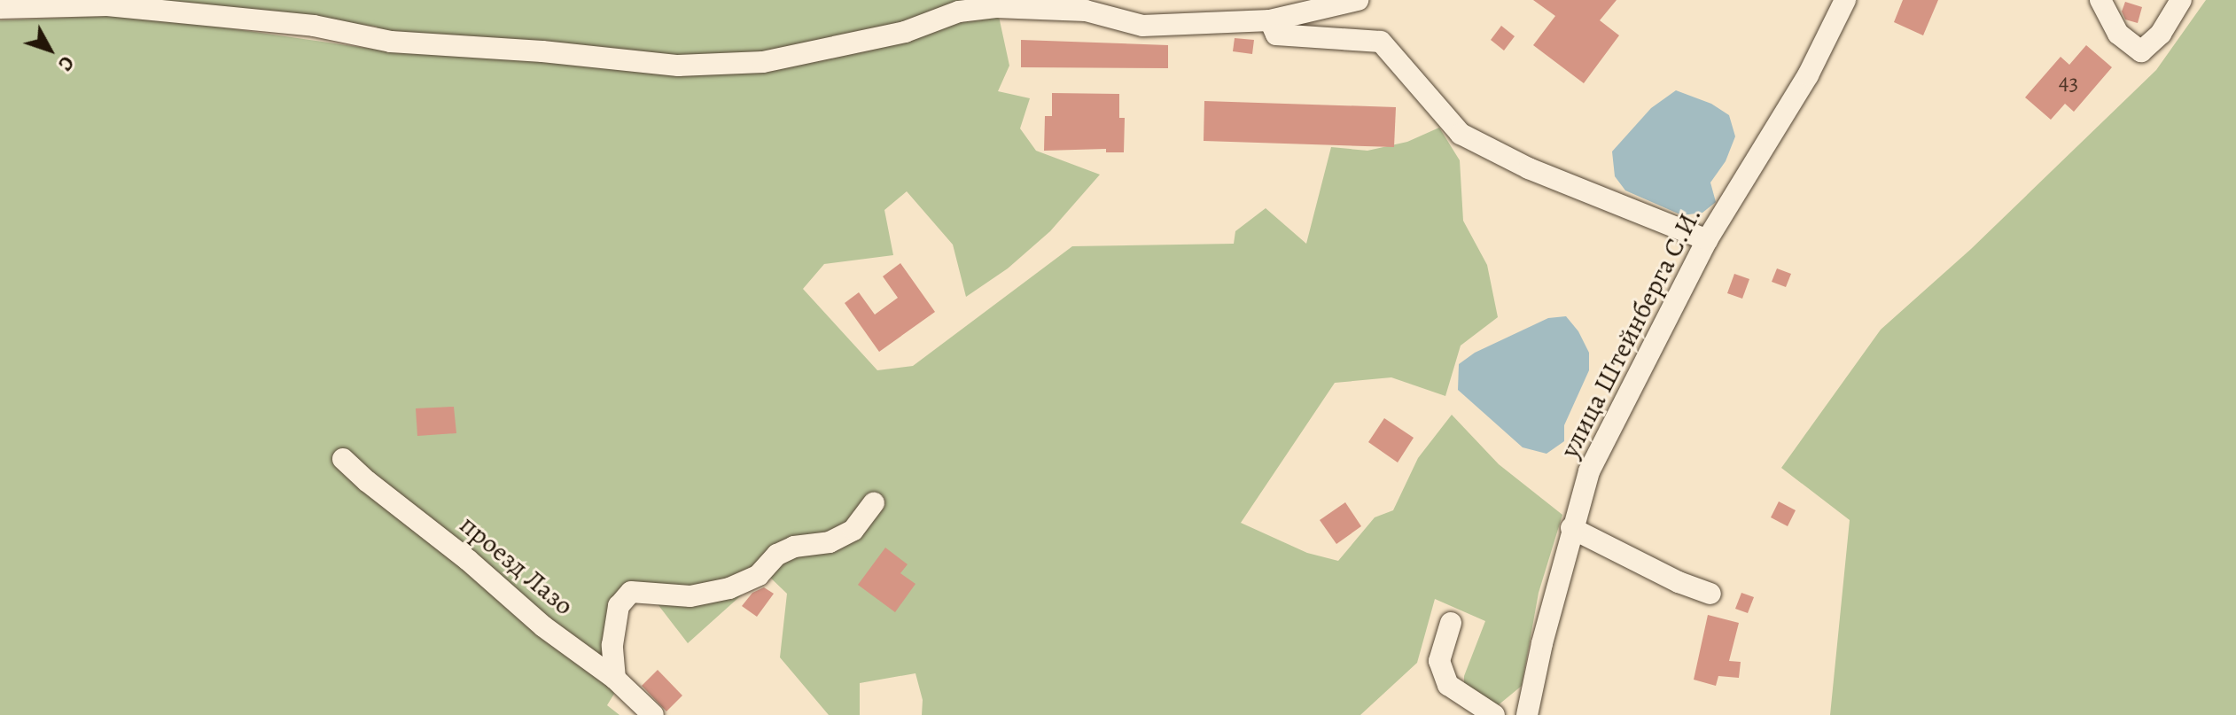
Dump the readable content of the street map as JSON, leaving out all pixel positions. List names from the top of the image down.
{
  "streets": {
    "street": ["улица Штейнберга С.И.", "проезд Лазо"]
  },
  "house_numbers": ["43"],
  "north": "bottom right"
}
